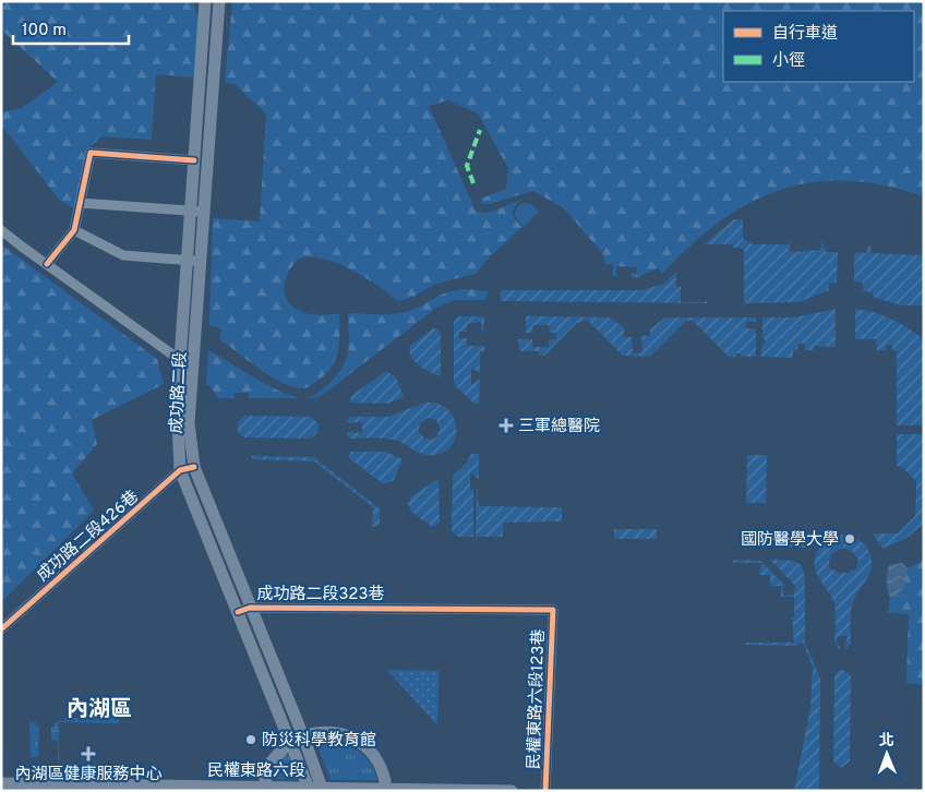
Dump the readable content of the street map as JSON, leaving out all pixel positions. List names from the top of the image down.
{
  "streets": {
    "main road": ["成功路二段", "民權東路六段"],
    "street": ["成功路二段426巷", "成功路二段323巷", "民權東路六段123巷"]
  },
  "crossings": [
    ["成功路二段", "成功路二段426巷"],
    ["成功路二段", "成功路二段323巷"],
    ["成功路二段", "民權東路六段"],
    ["成功路二段323巷", "民權東路六段123巷"]
  ],
  "districts": ["內湖區"],
  "places": {
    "health": ["三軍總醫院", "內湖區健康服務中心"],
    "other": ["國防醫學大學", "防災科學教育館"]
  },
  "legend": ["自行車道", "小徑"],
  "scale_bar": "100 m",
  "north": "top"
}
